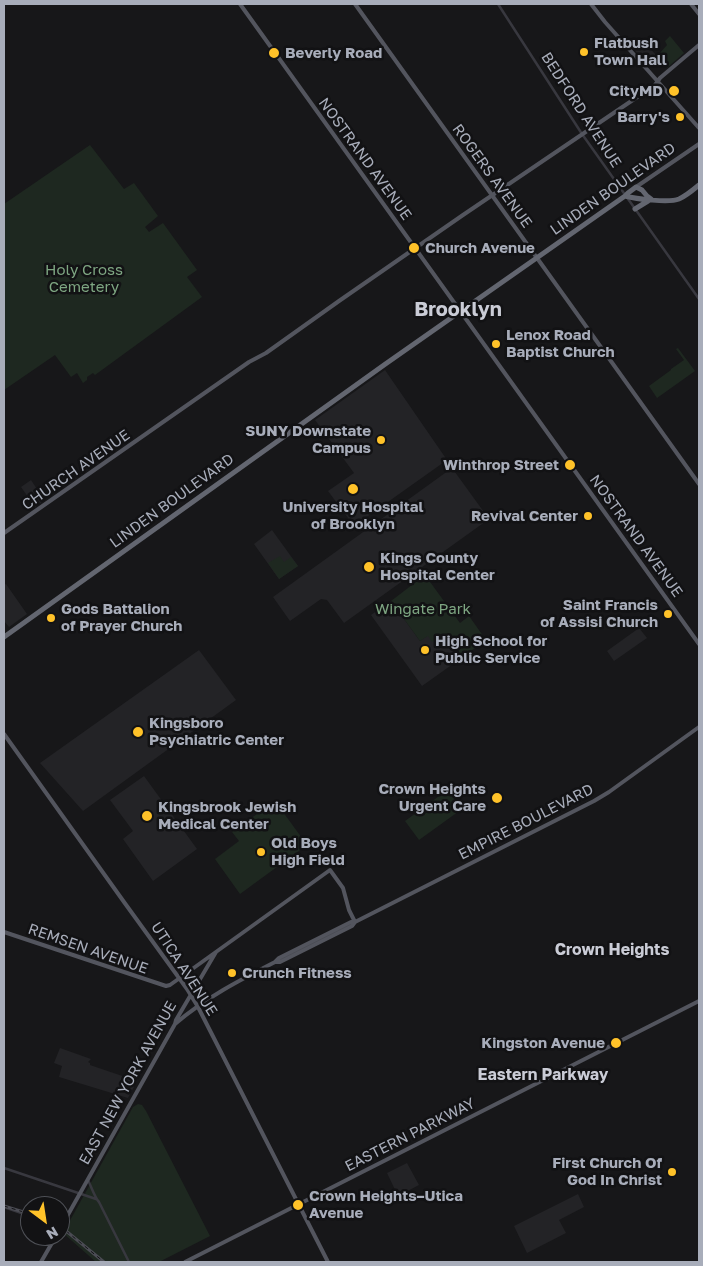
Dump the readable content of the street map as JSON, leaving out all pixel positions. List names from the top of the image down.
{
  "streets": {
    "highway": ["LINDEN BOULEVARD"],
    "main road": [
      "NOSTRAND AVENUE",
      "ROGERS AVENUE",
      "CHURCH AVENUE",
      "EMPIRE BOULEVARD",
      "REMSEN AVENUE",
      "UTICA AVENUE",
      "EAST NEW YORK AVENUE",
      "EASTERN PARKWAY"
    ],
    "street": ["BEDFORD AVENUE"]
  },
  "crossings": [
    ["BEDFORD AVENUE", "LINDEN BOULEVARD"],
    ["BEDFORD AVENUE", "CHURCH AVENUE"],
    ["NOSTRAND AVENUE", "LINDEN BOULEVARD"],
    ["NOSTRAND AVENUE", "CHURCH AVENUE"],
    ["ROGERS AVENUE", "LINDEN BOULEVARD"],
    ["ROGERS AVENUE", "CHURCH AVENUE"],
    ["EMPIRE BOULEVARD", "UTICA AVENUE"],
    ["EMPIRE BOULEVARD", "EAST NEW YORK AVENUE"],
    ["REMSEN AVENUE", "EAST NEW YORK AVENUE"],
    ["UTICA AVENUE", "EAST NEW YORK AVENUE"],
    ["UTICA AVENUE", "EASTERN PARKWAY"]
  ],
  "districts": ["Brooklyn", "Crown Heights", "Eastern Parkway"],
  "parks": ["Holy Cross Cemetery", "Wingate Park"],
  "places": [
    "Flatbush Town Hall",
    "Beverly Road",
    "CityMD",
    "Barry's",
    "Church Avenue",
    "Lenox Road Baptist Church",
    "SUNY Downstate Campus",
    "Winthrop Street",
    "University Hospital of Brooklyn",
    "Revival Center",
    "Kings County Hospital Center",
    "Saint Francis of Assisi Church",
    "Gods Battalion of Prayer Church",
    "High School for Public Service",
    "Kingsboro Psychiatric Center",
    "Crown Heights Urgent Care",
    "Kingsbrook Jewish Medical Center",
    "Old Boys High Field",
    "Crunch Fitness",
    "Kingston Avenue",
    "First Church Of God In Christ",
    "Crown Heights–Utica Avenue"
  ],
  "north": "bottom right"
}
